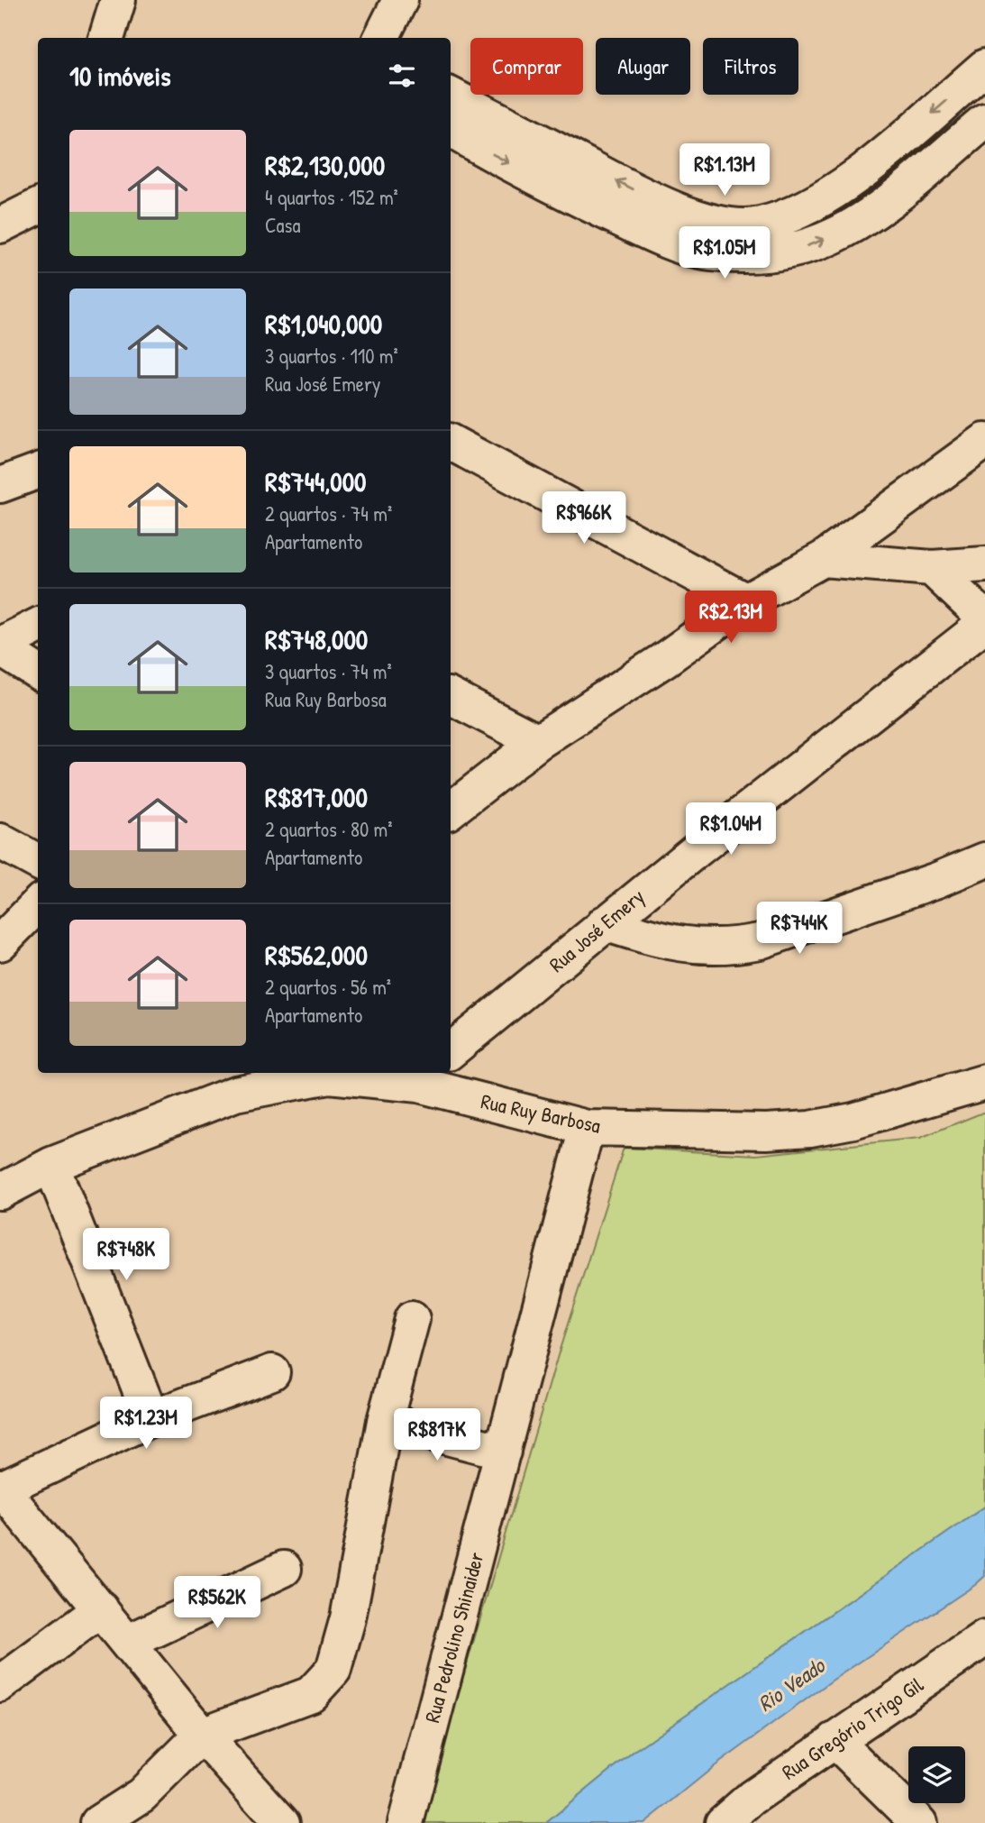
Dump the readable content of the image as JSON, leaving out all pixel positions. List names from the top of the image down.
{
  "streets": {
    "street": [
      "Rua José Emery",
      "Rua Ruy Barbosa",
      "Rua Pedrolino Shinaider",
      "Rua Gregório Trigo Gil"
    ]
  },
  "crossings": [
    ["Rua Ruy Barbosa", "Rua Pedrolino Shinaider"]
  ],
  "water": ["Rio Veado"],
  "page": {
    "chip": ["Comprar", "Alugar", "Filtros"],
    "heading": "10 imóveis",
    "list": [
      {
        "name": "R$2,130,000",
        "note": "4 quartos · 152 m² · Casa"
      },
      {
        "name": "R$1,040,000",
        "note": "3 quartos · 110 m² · Rua José Emery"
      },
      {
        "name": "R$744,000",
        "note": "2 quartos · 74 m² · Apartamento"
      },
      {
        "name": "R$748,000",
        "note": "3 quartos · 74 m² · Rua Ruy Barbosa"
      },
      {
        "name": "R$817,000",
        "note": "2 quartos · 80 m² · Apartamento"
      },
      {
        "name": "R$562,000",
        "note": "2 quartos · 56 m² · Apartamento"
      }
    ],
    "price": [
      "R$1.13M",
      "R$1.05M",
      "R$966K",
      "R$2.13M",
      "R$1.04M",
      "R$744K",
      "R$748K",
      "R$1.23M",
      "R$817K",
      "R$562K"
    ]
  }
}
